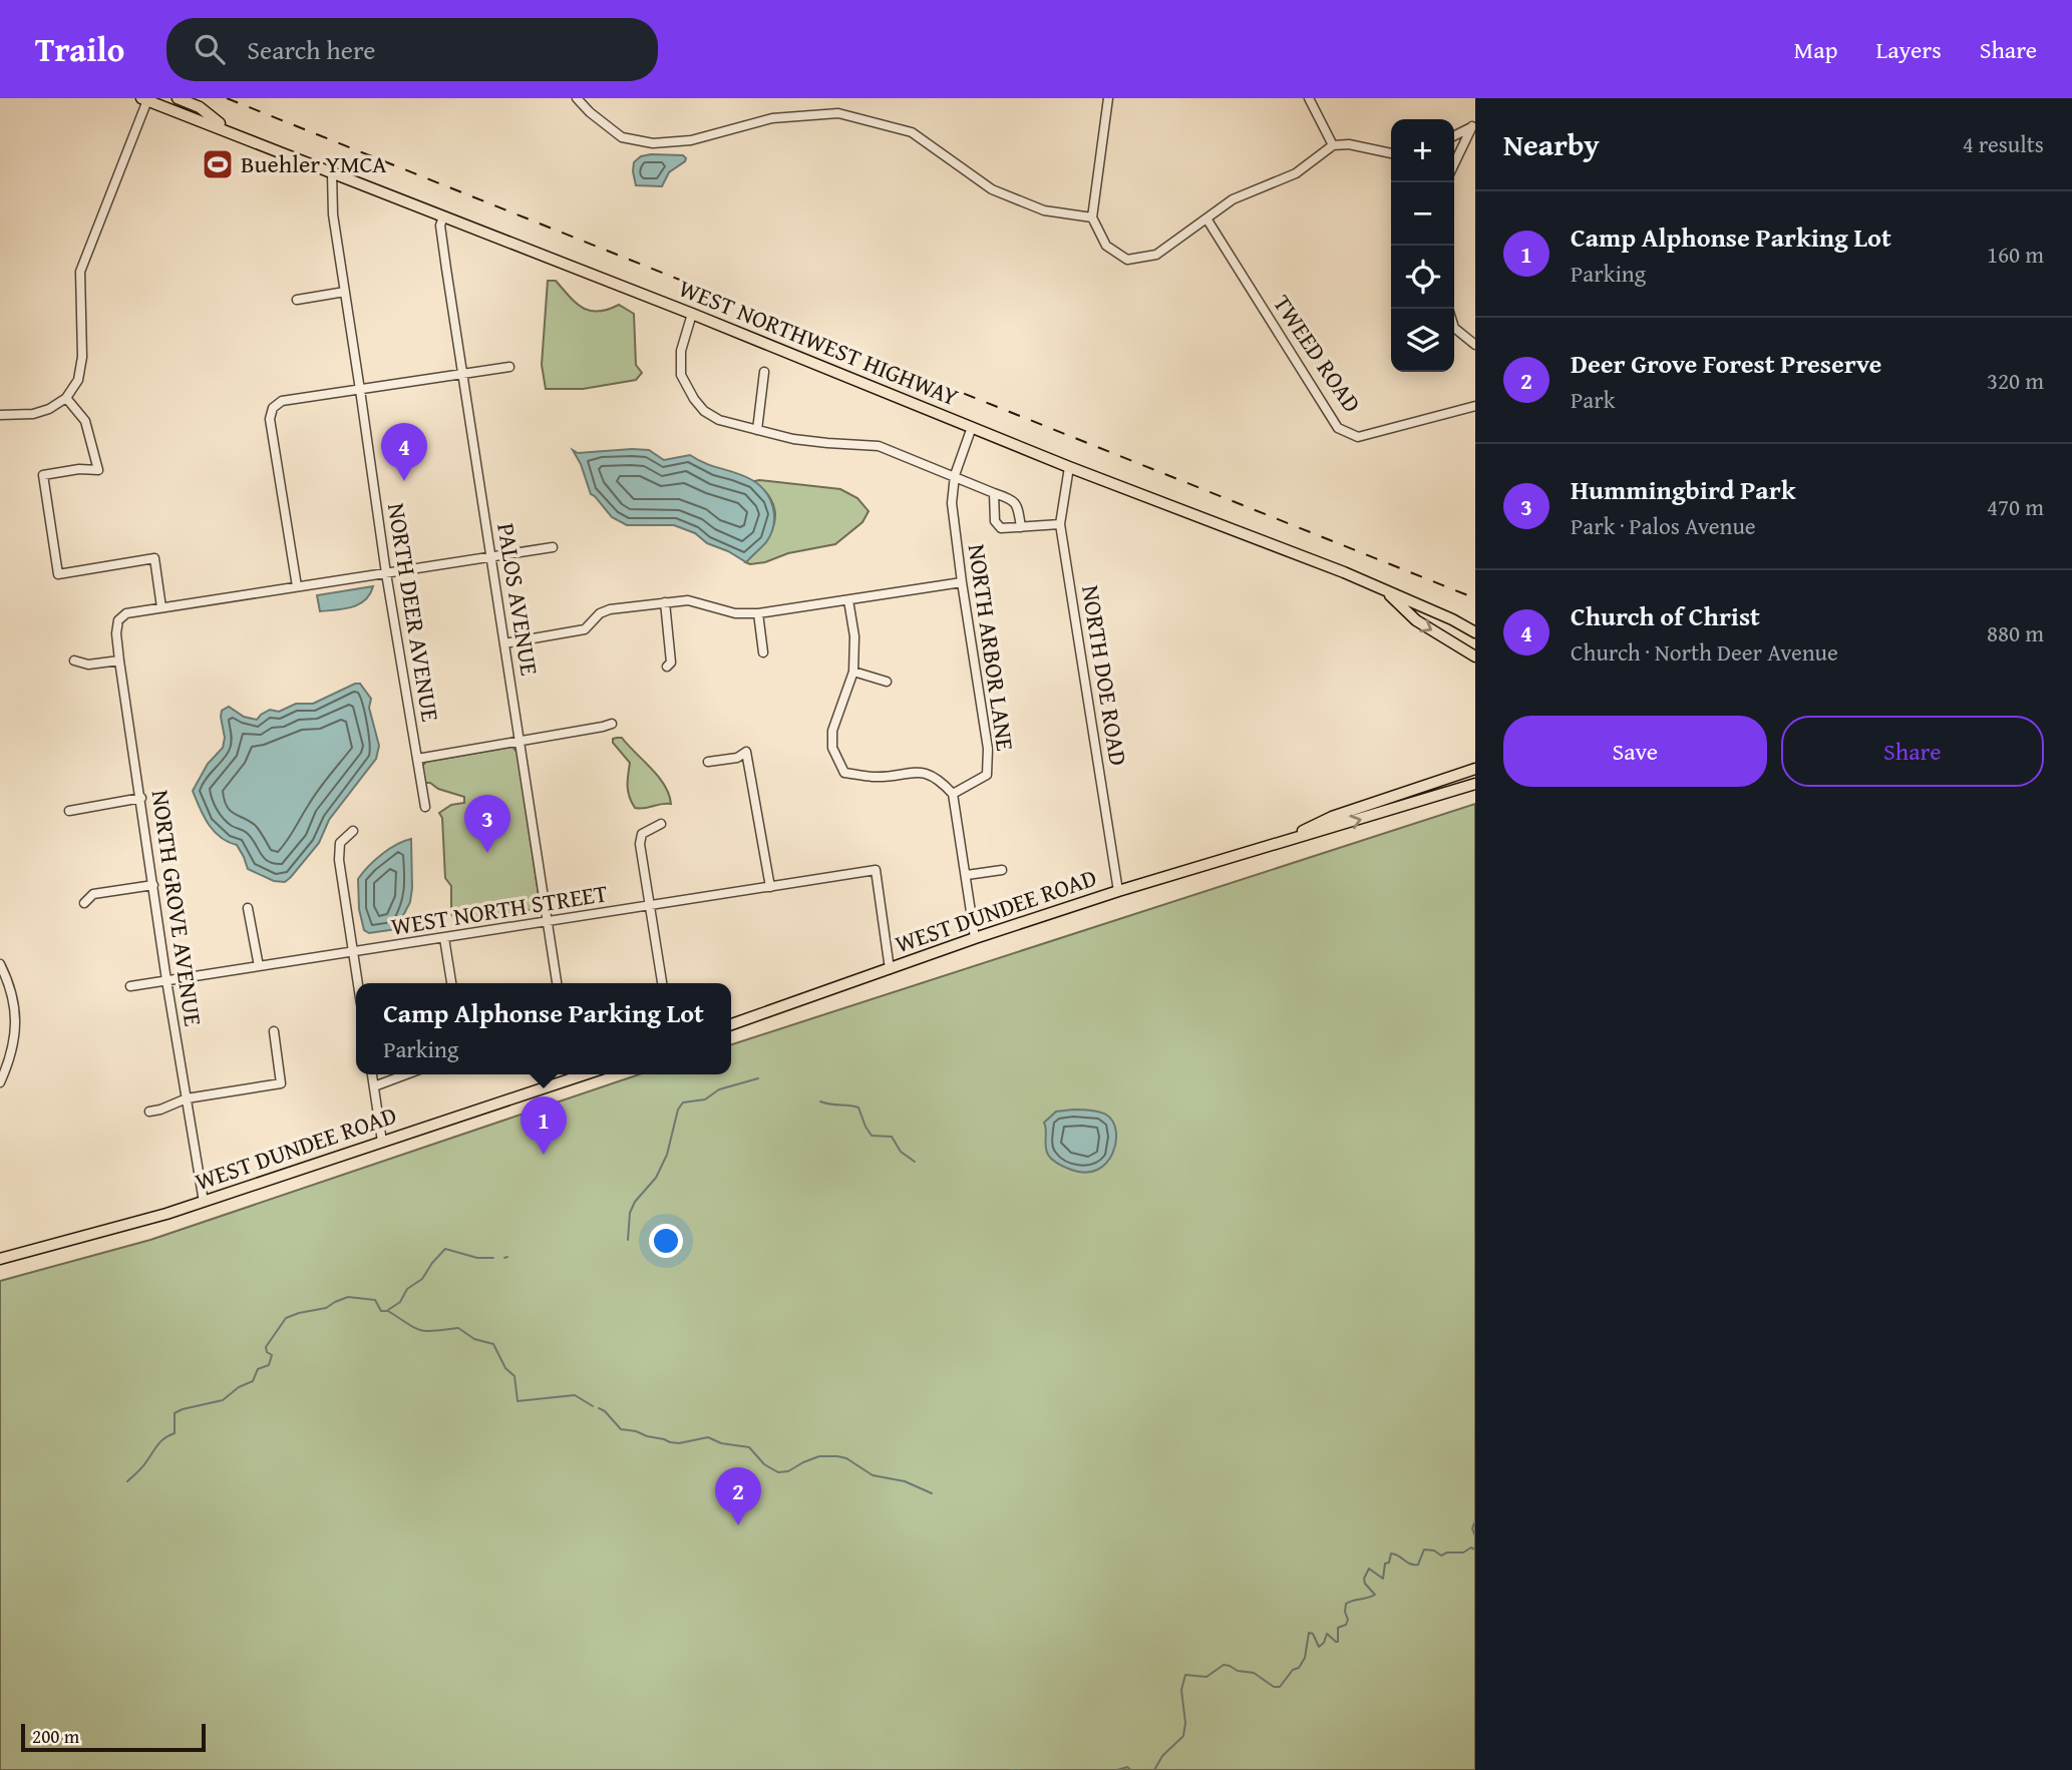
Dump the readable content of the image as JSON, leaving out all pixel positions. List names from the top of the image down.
{
  "streets": {
    "main road": ["WEST NORTHWEST HIGHWAY", "WEST DUNDEE ROAD"],
    "street": [
      "TWEED ROAD",
      "PALOS AVENUE",
      "NORTH DEER AVENUE",
      "NORTH ARBOR LANE",
      "NORTH DOE ROAD",
      "NORTH GROVE AVENUE",
      "WEST NORTH STREET"
    ]
  },
  "crossings": [
    ["WEST NORTHWEST HIGHWAY", "PALOS AVENUE"],
    ["WEST NORTHWEST HIGHWAY", "NORTH DEER AVENUE"],
    ["WEST NORTHWEST HIGHWAY", "NORTH ARBOR LANE"],
    ["WEST NORTHWEST HIGHWAY", "NORTH DOE ROAD"],
    ["PALOS AVENUE", "WEST NORTH STREET"],
    ["NORTH DOE ROAD", "WEST DUNDEE ROAD"],
    ["NORTH GROVE AVENUE", "WEST NORTH STREET"],
    ["NORTH GROVE AVENUE", "WEST DUNDEE ROAD"],
    ["WEST NORTH STREET", "WEST DUNDEE ROAD"]
  ],
  "places": {
    "sports": ["Buehler YMCA"]
  },
  "scale_bar": "200 m",
  "page": {
    "header": "Trailo",
    "search": "Search here",
    "nav": ["Map", "Layers", "Share"],
    "heading": ["Nearby", "4 results"],
    "map_buttons": ["+", "−"],
    "list": [
      {
        "mark": "1",
        "name": "Camp Alphonse Parking Lot",
        "note": "Parking",
        "value": "160 m"
      },
      {
        "mark": "2",
        "name": "Deer Grove Forest Preserve",
        "note": "Park",
        "value": "320 m"
      },
      {
        "mark": "3",
        "name": "Hummingbird Park",
        "note": "Park · Palos Avenue",
        "value": "470 m"
      },
      {
        "mark": "4",
        "name": "Church of Christ",
        "note": "Church · North Deer Avenue",
        "value": "880 m"
      }
    ],
    "pins": [
      "4",
      "3",
      "1",
      "2"
    ],
    "buttons": ["Save", "Share"],
    "popup": ["Camp Alphonse Parking Lot", "Parking"],
    "scale": "200 m"
  }
}
